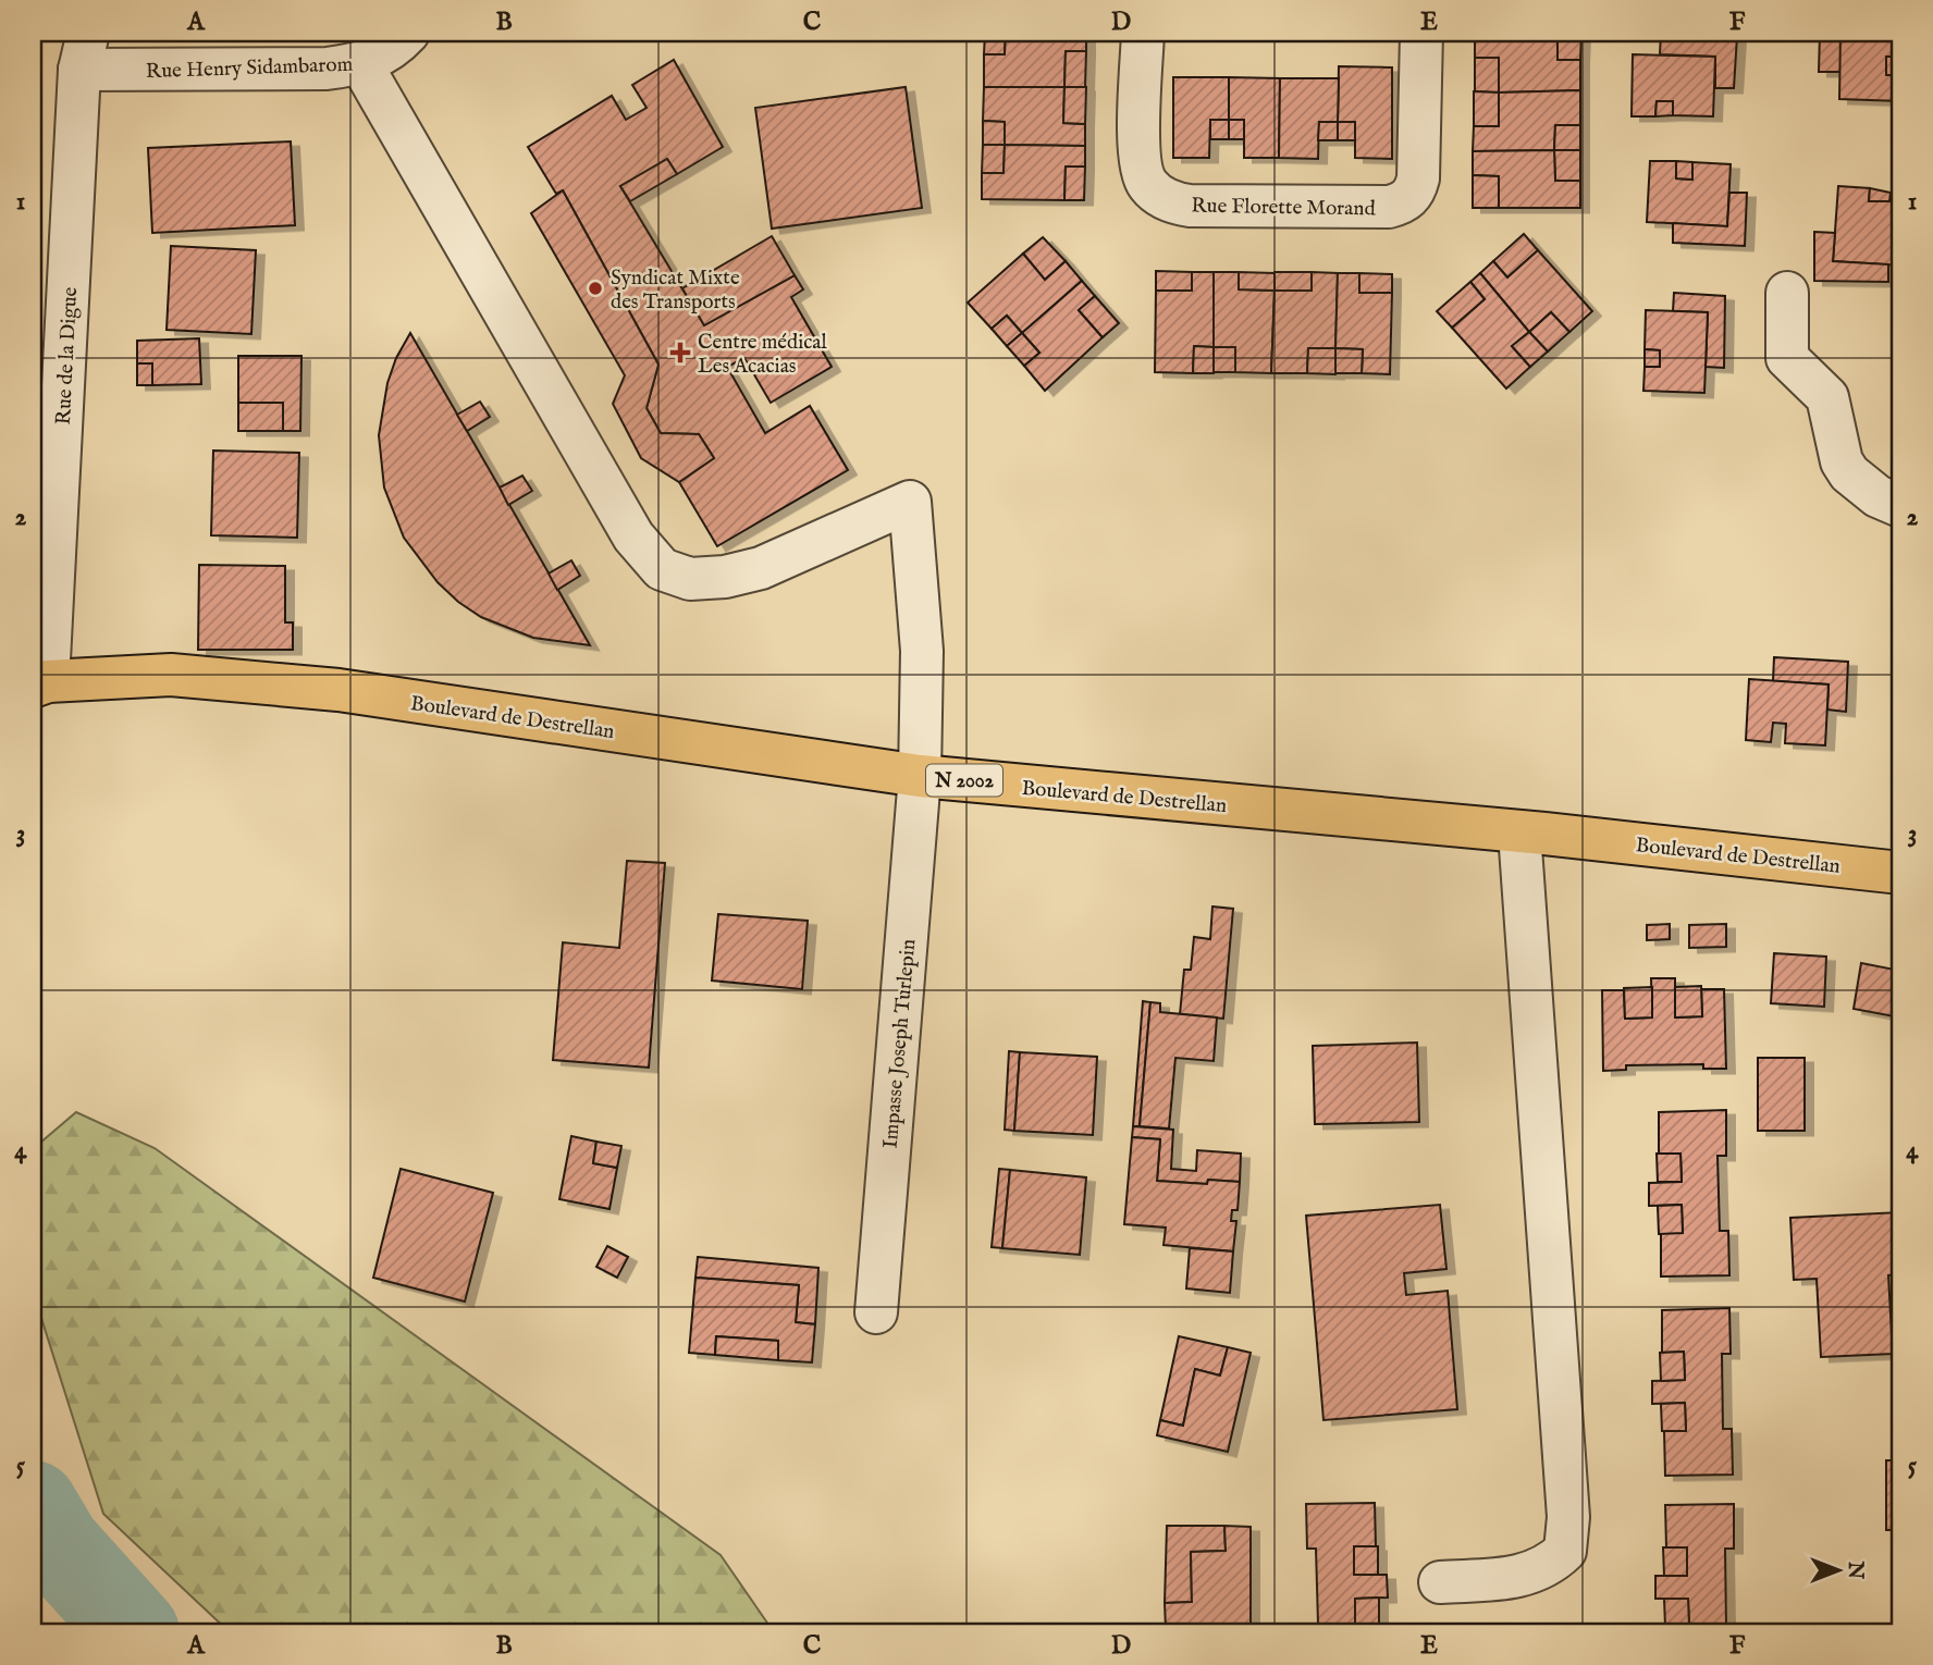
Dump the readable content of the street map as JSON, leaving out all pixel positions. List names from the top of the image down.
{
  "streets": {
    "main road": ["Boulevard de Destrellan", "N 2002"],
    "street": [
      "Rue Henry Sidambarom",
      "Rue Florette Morand",
      "Rue de la Digue",
      "Impasse Joseph Turlepin"
    ]
  },
  "crossings": [
    ["Rue Henry Sidambarom", "Rue de la Digue"],
    ["Rue Henry Sidambarom", "Impasse Joseph Turlepin"],
    ["Rue de la Digue", "Boulevard de Destrellan"],
    ["Boulevard de Destrellan", "Impasse Joseph Turlepin"]
  ],
  "places": {
    "other": ["Syndicat Mixte des Transports"],
    "health": ["Centre médical Les Acacias"]
  },
  "north": "right",
  "grid": {
    "columns": [
      "A",
      "B",
      "C",
      "D",
      "E",
      "F"
    ],
    "rows": [
      "1",
      "2",
      "3",
      "4",
      "5"
    ]
  }
}
